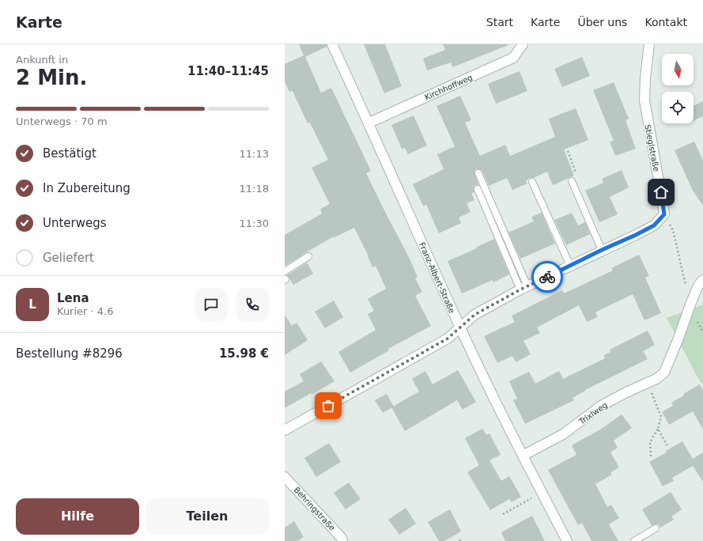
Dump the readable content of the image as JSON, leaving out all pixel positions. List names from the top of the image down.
{
  "streets": {
    "street": [
      "Kirchhoffweg",
      "Stieglstraße",
      "Franz-Albert-Straße",
      "Trixlweg",
      "Behringstraße"
    ]
  },
  "crossings": [
    ["Kirchhoffweg", "Franz-Albert-Straße"],
    ["Franz-Albert-Straße", "Trixlweg"]
  ],
  "north": "bottom",
  "page": {
    "header": "Karte",
    "nav": [
      "Start",
      "Karte",
      "Über uns",
      "Kontakt"
    ],
    "heading": ["2 Min.", "Ankunft in", "11:40–11:45"],
    "panel": [
      "Lena",
      "Kurier · 4.6",
      "Bestellung #8296",
      "15.98 €"
    ],
    "bar": "Unterwegs · 70 m",
    "list": [
      ["Bestätigt", "11:13"],
      ["In Zubereitung", "11:18"],
      ["Unterwegs", "11:30"],
      "Geliefert"
    ],
    "round": "L",
    "buttons": ["Hilfe", "Teilen"]
  }
}
